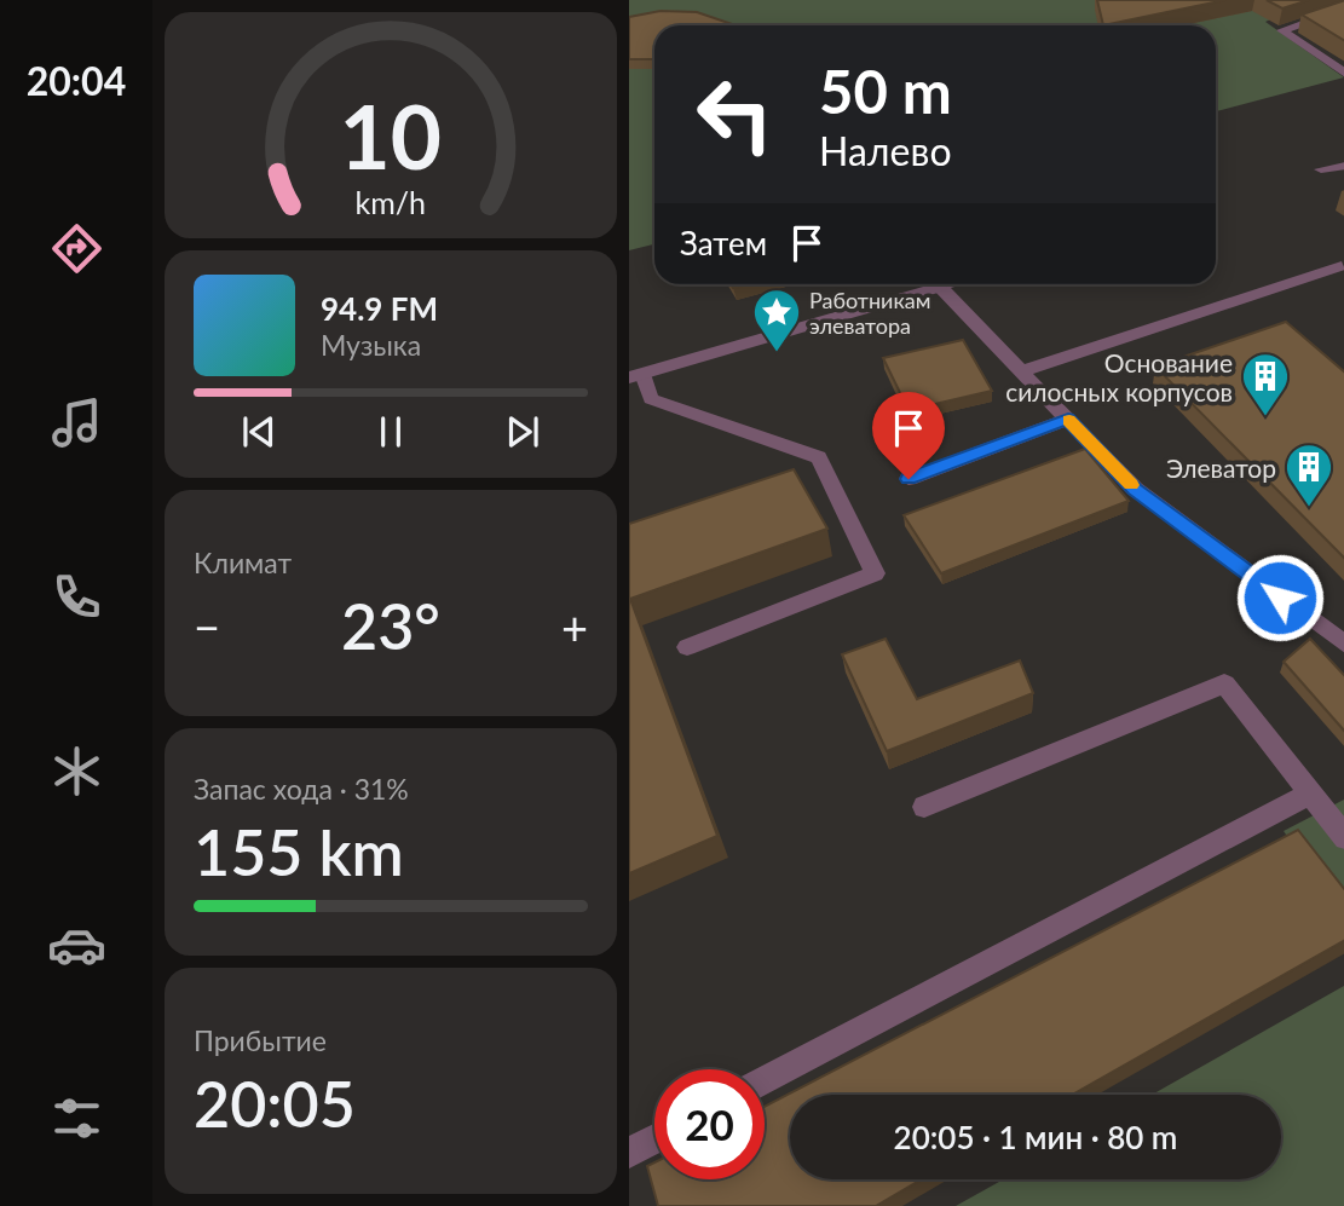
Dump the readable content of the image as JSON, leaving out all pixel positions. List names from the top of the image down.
{
  "places": {
    "place": ["Работникам элеватора"],
    "building": ["Основание силосных корпусов", "Элеватор"]
  },
  "page": {
    "tabs": "20:04",
    "turn": ["50 m", "Налево"],
    "then": "Затем",
    "song": ["94.9 FM", "Музыка"],
    "tile": [
      "Климат",
      ["Запас хода · 31%", "155 km"],
      ["Прибытие", "20:05"]
    ],
    "heat": ["−", "23°", "+"],
    "limit": "20",
    "trip": "20:05 · 1 мин · 80 m",
    "gauge": ["10", "km/h"]
  }
}
